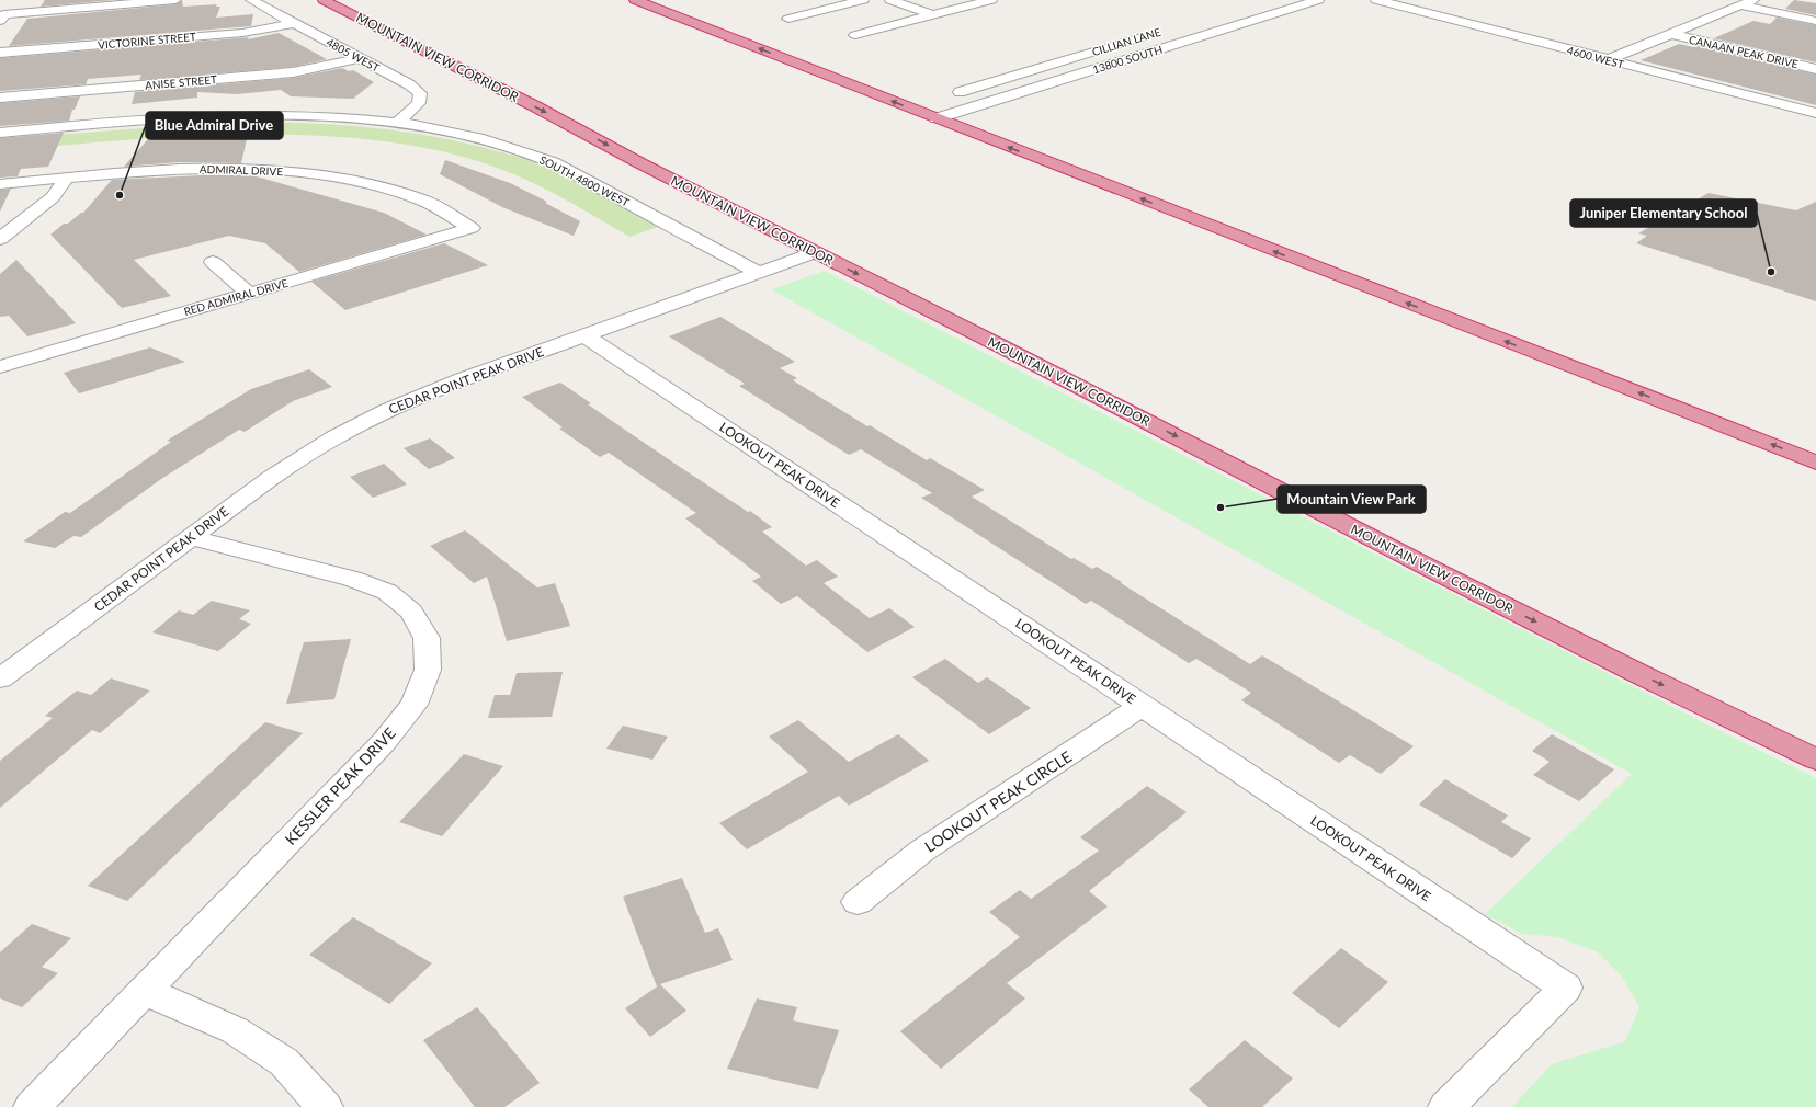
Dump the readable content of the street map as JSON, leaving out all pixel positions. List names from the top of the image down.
{
  "streets": {
    "highway": ["MOUNTAIN VIEW CORRIDOR"],
    "street": [
      "VICTORINE STREET",
      "CILLIAN LANE",
      "CANAAN PEAK DRIVE",
      "4805 WEST",
      "4600 WEST",
      "13800 SOUTH",
      "ANISE STREET",
      "ADMIRAL DRIVE",
      "SOUTH 4800 WEST",
      "RED ADMIRAL DRIVE",
      "CEDAR POINT PEAK DRIVE",
      "LOOKOUT PEAK DRIVE",
      "KESSLER PEAK DRIVE",
      "LOOKOUT PEAK CIRCLE"
    ]
  },
  "crossings": [
    ["VICTORINE STREET", "4805 WEST"],
    ["4805 WEST", "ANISE STREET"],
    ["4805 WEST", "SOUTH 4800 WEST"],
    ["MOUNTAIN VIEW CORRIDOR", "CEDAR POINT PEAK DRIVE"],
    ["ADMIRAL DRIVE", "RED ADMIRAL DRIVE"],
    ["SOUTH 4800 WEST", "CEDAR POINT PEAK DRIVE"],
    ["CEDAR POINT PEAK DRIVE", "LOOKOUT PEAK DRIVE"],
    ["CEDAR POINT PEAK DRIVE", "KESSLER PEAK DRIVE"],
    ["LOOKOUT PEAK DRIVE", "LOOKOUT PEAK CIRCLE"]
  ],
  "places": ["Blue Admiral Drive", "Juniper Elementary School", "Mountain View Park"]
}
